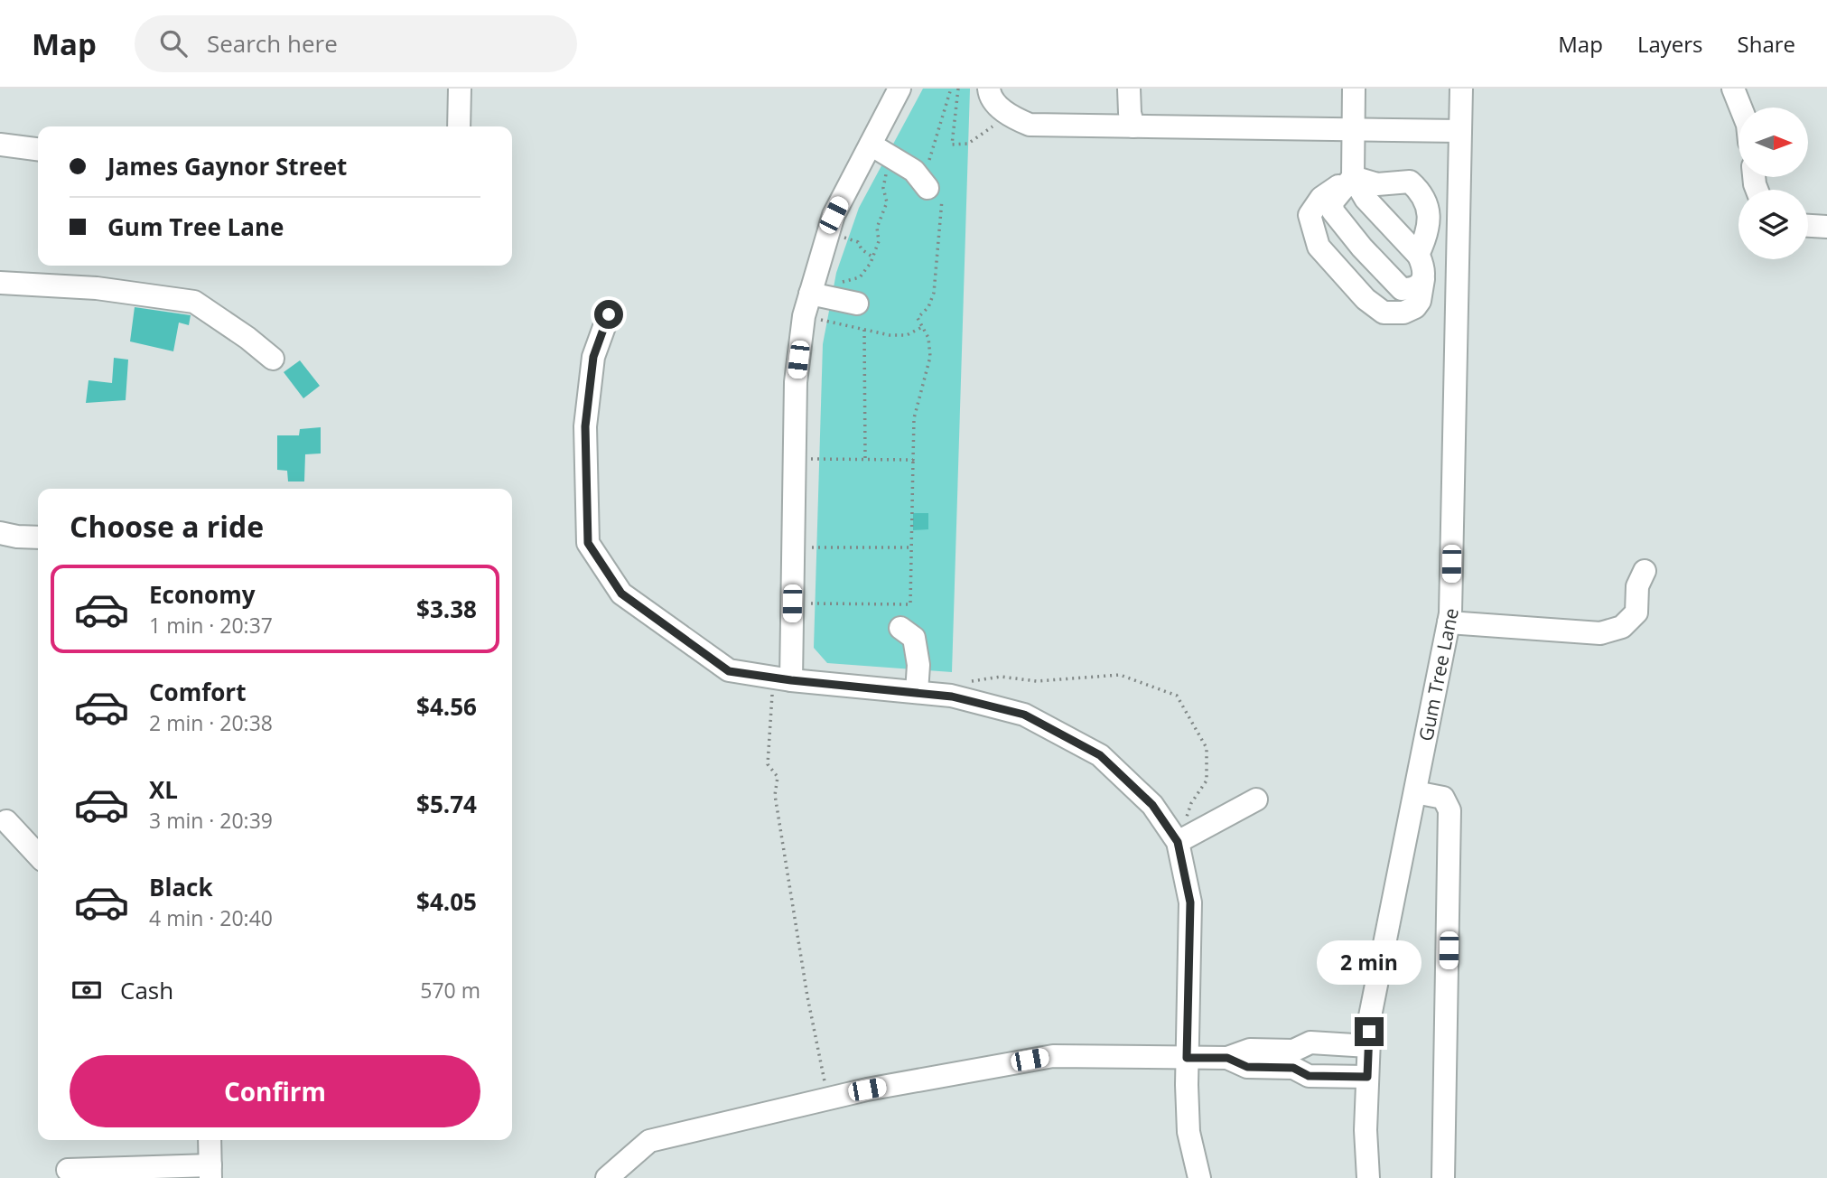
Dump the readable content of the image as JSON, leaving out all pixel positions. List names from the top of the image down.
{
  "streets": {
    "street": ["Gum Tree Lane"]
  },
  "north": "right",
  "page": {
    "header": "Map",
    "search": "Search here",
    "nav": ["Map", "Layers", "Share"],
    "banner": ["James Gaynor Street", "Gum Tree Lane"],
    "heading": "Choose a ride",
    "list": [
      {
        "name": "Economy",
        "note": "1 min · 20:37",
        "value": "$3.38"
      },
      {
        "name": "Comfort",
        "note": "2 min · 20:38",
        "value": "$4.56"
      },
      {
        "name": "XL",
        "note": "3 min · 20:39",
        "value": "$5.74"
      },
      {
        "name": "Black",
        "note": "4 min · 20:40",
        "value": "$4.05"
      }
    ],
    "bubble": "2 min",
    "pay": ["Cash", "570 m"],
    "buttons": "Confirm"
  }
}
